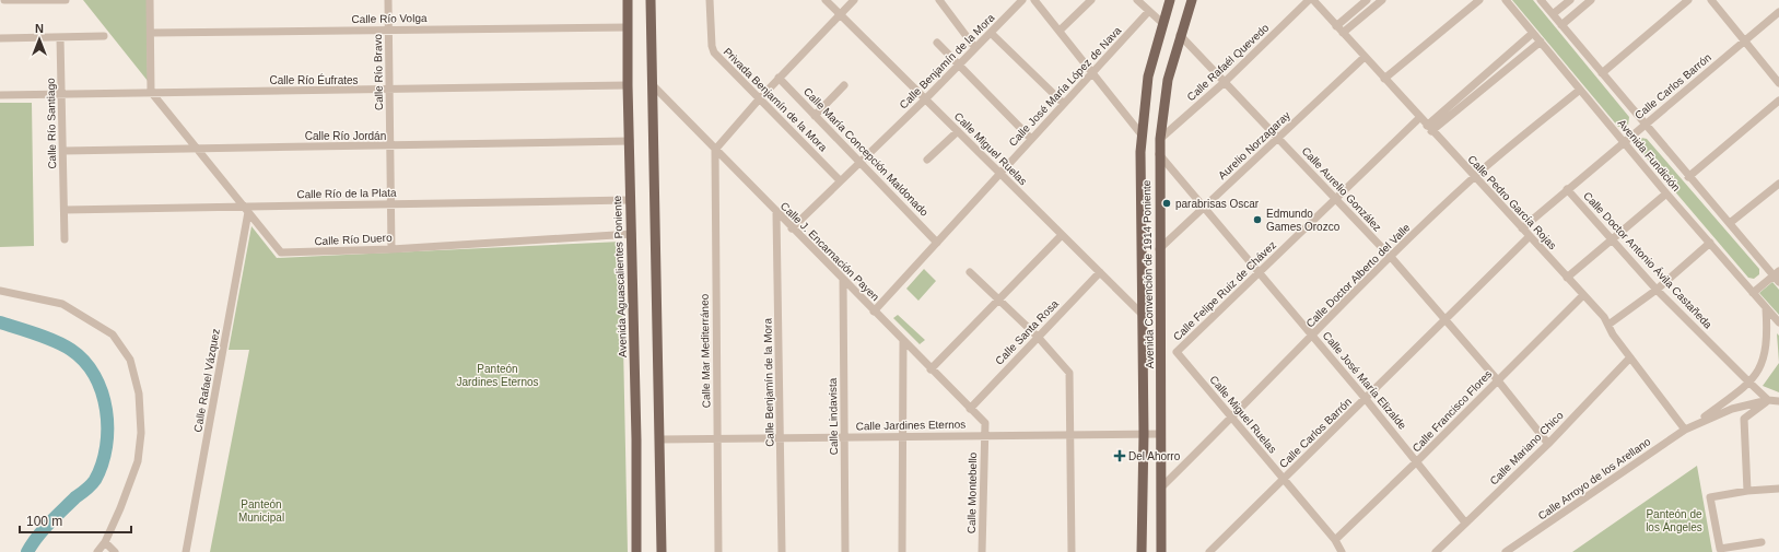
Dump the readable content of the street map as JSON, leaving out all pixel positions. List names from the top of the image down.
{
  "streets": {
    "main road": ["Avenida Convención de 1914 Poniente", "Avenida Aguascalientes Poniente"],
    "street": [
      "Calle Río Volga",
      "Calle Benjamín de la Mora",
      "Calle Rafaél Quevedo",
      "Calle Río Bravo",
      "Calle Río Éufrates",
      "Calle José María López de Nava",
      "Calle Carlos Barrón",
      "Privada Benjamín de la Mora",
      "Calle Río Santiago",
      "Calle Río Jordán",
      "Aurelio Norzagaray",
      "Calle Miguel Ruelas",
      "Calle María Concepción Maldonado",
      "Avenida Fundición",
      "Calle Aurelio González",
      "Calle Río de la Plata",
      "Calle Pedro García Rojas",
      "Calle Río Duero",
      "Calle J. Encarnación Payen",
      "Calle Doctor Antonio Ávila Castañeda",
      "Calle Doctor Alberto del Valle",
      "Calle Felipe Ruiz de Chávez",
      "Calle Santa Rosa",
      "Calle Mar Mediterráneo",
      "Calle Rafael Vázquez",
      "Calle José María Elizalde",
      "Calle Francisco Flores",
      "Calle Lindavista",
      "Calle Jardines Eternos",
      "Calle Mariano Chico",
      "Calle Arroyo de los Arellano",
      "Calle Montebello"
    ]
  },
  "crossings": [
    ["Calle Río Volga", "Calle Río Bravo"],
    ["Calle Río Volga", "Avenida Aguascalientes Poniente"],
    ["Calle Benjamín de la Mora", "Privada Benjamín de la Mora"],
    ["Calle Benjamín de la Mora", "Calle Miguel Ruelas"],
    ["Calle Benjamín de la Mora", "Calle María Concepción Maldonado"],
    ["Calle Benjamín de la Mora", "Calle J. Encarnación Payen"],
    ["Calle Benjamín de la Mora", "Calle Jardines Eternos"],
    ["Calle Rafaél Quevedo", "Calle Aurelio González"],
    ["Calle Rafaél Quevedo", "Avenida Convención de 1914 Poniente"],
    ["Calle Río Bravo", "Calle Río Éufrates"],
    ["Calle Río Bravo", "Calle Río Jordán"],
    ["Calle Río Bravo", "Calle Río de la Plata"],
    ["Calle Río Bravo", "Calle Río Duero"],
    ["Calle Río Éufrates", "Calle Río Santiago"],
    ["Calle Río Éufrates", "Calle Río Duero"],
    ["Calle Río Éufrates", "Avenida Aguascalientes Poniente"],
    ["Calle José María López de Nava", "Calle Miguel Ruelas"],
    ["Calle José María López de Nava", "Calle María Concepción Maldonado"],
    ["Calle José María López de Nava", "Calle J. Encarnación Payen"],
    ["Calle Carlos Barrón", "Calle Miguel Ruelas"],
    ["Calle Carlos Barrón", "Avenida Fundición"],
    ["Calle Carlos Barrón", "Calle Aurelio González"],
    ["Calle Carlos Barrón", "Calle Pedro García Rojas"],
    ["Calle Carlos Barrón", "Calle Doctor Antonio Ávila Castañeda"],
    ["Calle Carlos Barrón", "Calle José María Elizalde"],
    ["Calle Río Santiago", "Calle Río Jordán"],
    ["Calle Río Santiago", "Calle Río de la Plata"],
    ["Calle Río Jordán", "Calle Río Duero"],
    ["Calle Río Jordán", "Avenida Aguascalientes Poniente"],
    ["Aurelio Norzagaray", "Calle Aurelio González"],
    ["Aurelio Norzagaray", "Calle Pedro García Rojas"],
    ["Aurelio Norzagaray", "Avenida Convención de 1914 Poniente"],
    ["Aurelio Norzagaray", "Calle José María Elizalde"],
    ["Calle Miguel Ruelas", "Avenida Convención de 1914 Poniente"],
    ["Calle Miguel Ruelas", "Calle Doctor Alberto del Valle"],
    ["Calle Miguel Ruelas", "Calle Felipe Ruiz de Chávez"],
    ["Calle Miguel Ruelas", "Calle Santa Rosa"],
    ["Calle Miguel Ruelas", "Calle Francisco Flores"],
    ["Avenida Fundición", "Calle Doctor Alberto del Valle"],
    ["Avenida Fundición", "Calle Arroyo de los Arellano"],
    ["Calle Aurelio González", "Avenida Convención de 1914 Poniente"],
    ["Calle Aurelio González", "Calle Doctor Alberto del Valle"],
    ["Calle Aurelio González", "Calle Felipe Ruiz de Chávez"],
    ["Calle Aurelio González", "Calle Francisco Flores"],
    ["Calle Aurelio González", "Calle Mariano Chico"],
    ["Calle Río de la Plata", "Calle Río Duero"],
    ["Calle Río de la Plata", "Avenida Aguascalientes Poniente"],
    ["Calle Pedro García Rojas", "Calle Doctor Alberto del Valle"],
    ["Calle Pedro García Rojas", "Calle Felipe Ruiz de Chávez"],
    ["Calle Pedro García Rojas", "Calle Francisco Flores"],
    ["Calle Pedro García Rojas", "Calle Mariano Chico"],
    ["Calle Pedro García Rojas", "Calle Arroyo de los Arellano"],
    ["Calle Río Duero", "Avenida Aguascalientes Poniente"],
    ["Calle Río Duero", "Calle Rafael Vázquez"],
    ["Calle J. Encarnación Payen", "Calle Santa Rosa"],
    ["Calle J. Encarnación Payen", "Calle Mar Mediterráneo"],
    ["Calle J. Encarnación Payen", "Calle Lindavista"],
    ["Calle J. Encarnación Payen", "Calle Jardines Eternos"],
    ["Calle J. Encarnación Payen", "Calle Montebello"],
    ["Calle Doctor Antonio Ávila Castañeda", "Calle Arroyo de los Arellano"],
    ["Avenida Convención de 1914 Poniente", "Calle Doctor Alberto del Valle"],
    ["Avenida Convención de 1914 Poniente", "Calle José María Elizalde"],
    ["Avenida Convención de 1914 Poniente", "Calle Jardines Eternos"],
    ["Calle Doctor Alberto del Valle", "Calle José María Elizalde"],
    ["Calle Felipe Ruiz de Chávez", "Calle José María Elizalde"],
    ["Calle Mar Mediterráneo", "Calle Jardines Eternos"],
    ["Calle José María Elizalde", "Calle Francisco Flores"],
    ["Calle José María Elizalde", "Calle Mariano Chico"],
    ["Calle Lindavista", "Calle Jardines Eternos"],
    ["Calle Jardines Eternos", "Calle Montebello"]
  ],
  "parks": ["Panteón Jardines Eternos", "Panteón Municipal", "Panteón de los Ángeles"],
  "places": {
    "other": ["parabrisas Oscar", "Edmundo Games Orozco"],
    "health": ["Del Ahorro"]
  },
  "scale_bar": "100 m",
  "north": "top"
}
